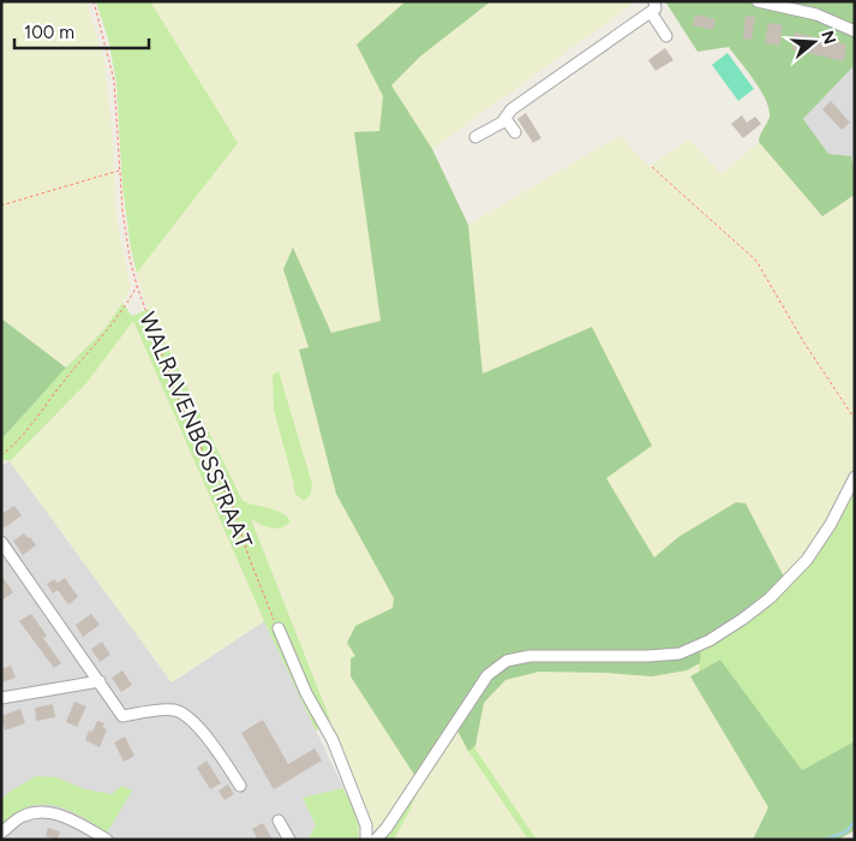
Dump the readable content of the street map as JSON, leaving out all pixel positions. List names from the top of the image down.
{
  "streets": {
    "path": ["WALRAVENBOSSTRAAT"]
  },
  "scale_bar": "100 m",
  "north": "right"
}
